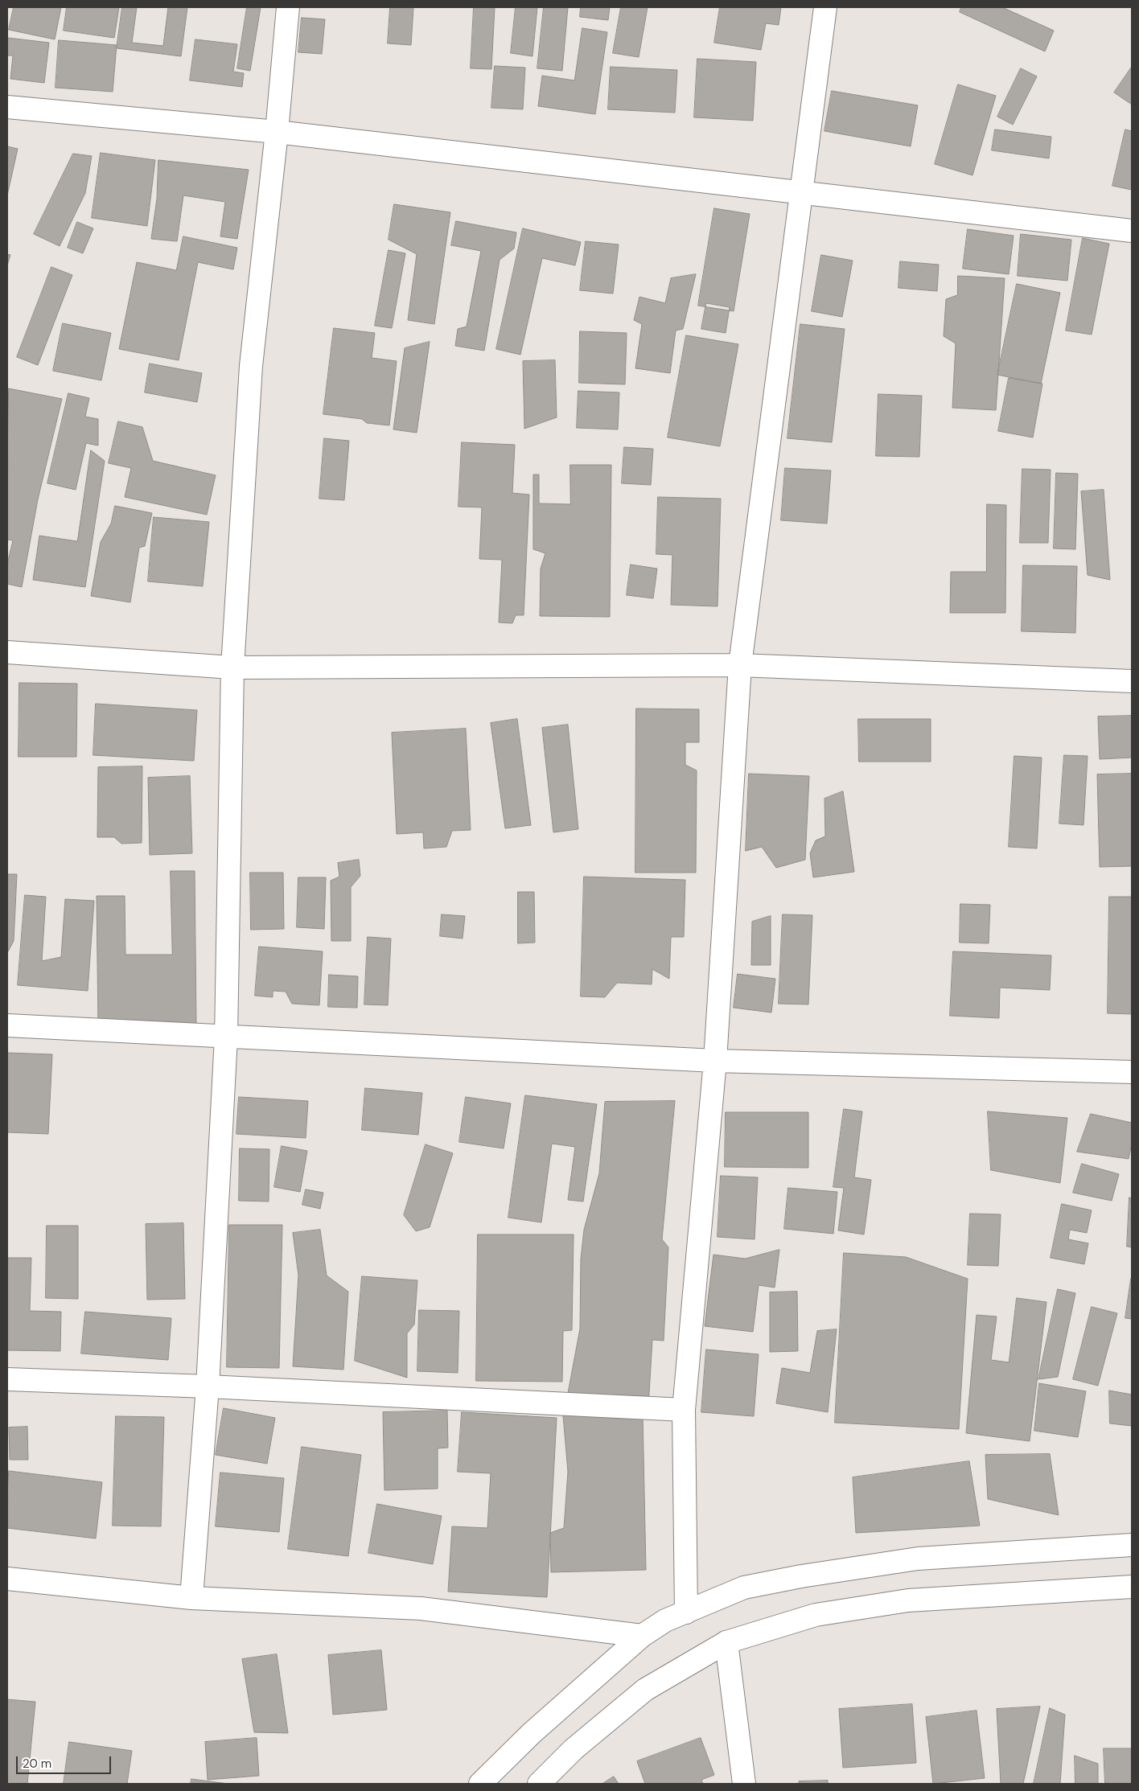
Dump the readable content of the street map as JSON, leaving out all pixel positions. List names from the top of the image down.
{
  "scale_bar": "20 m"
}
